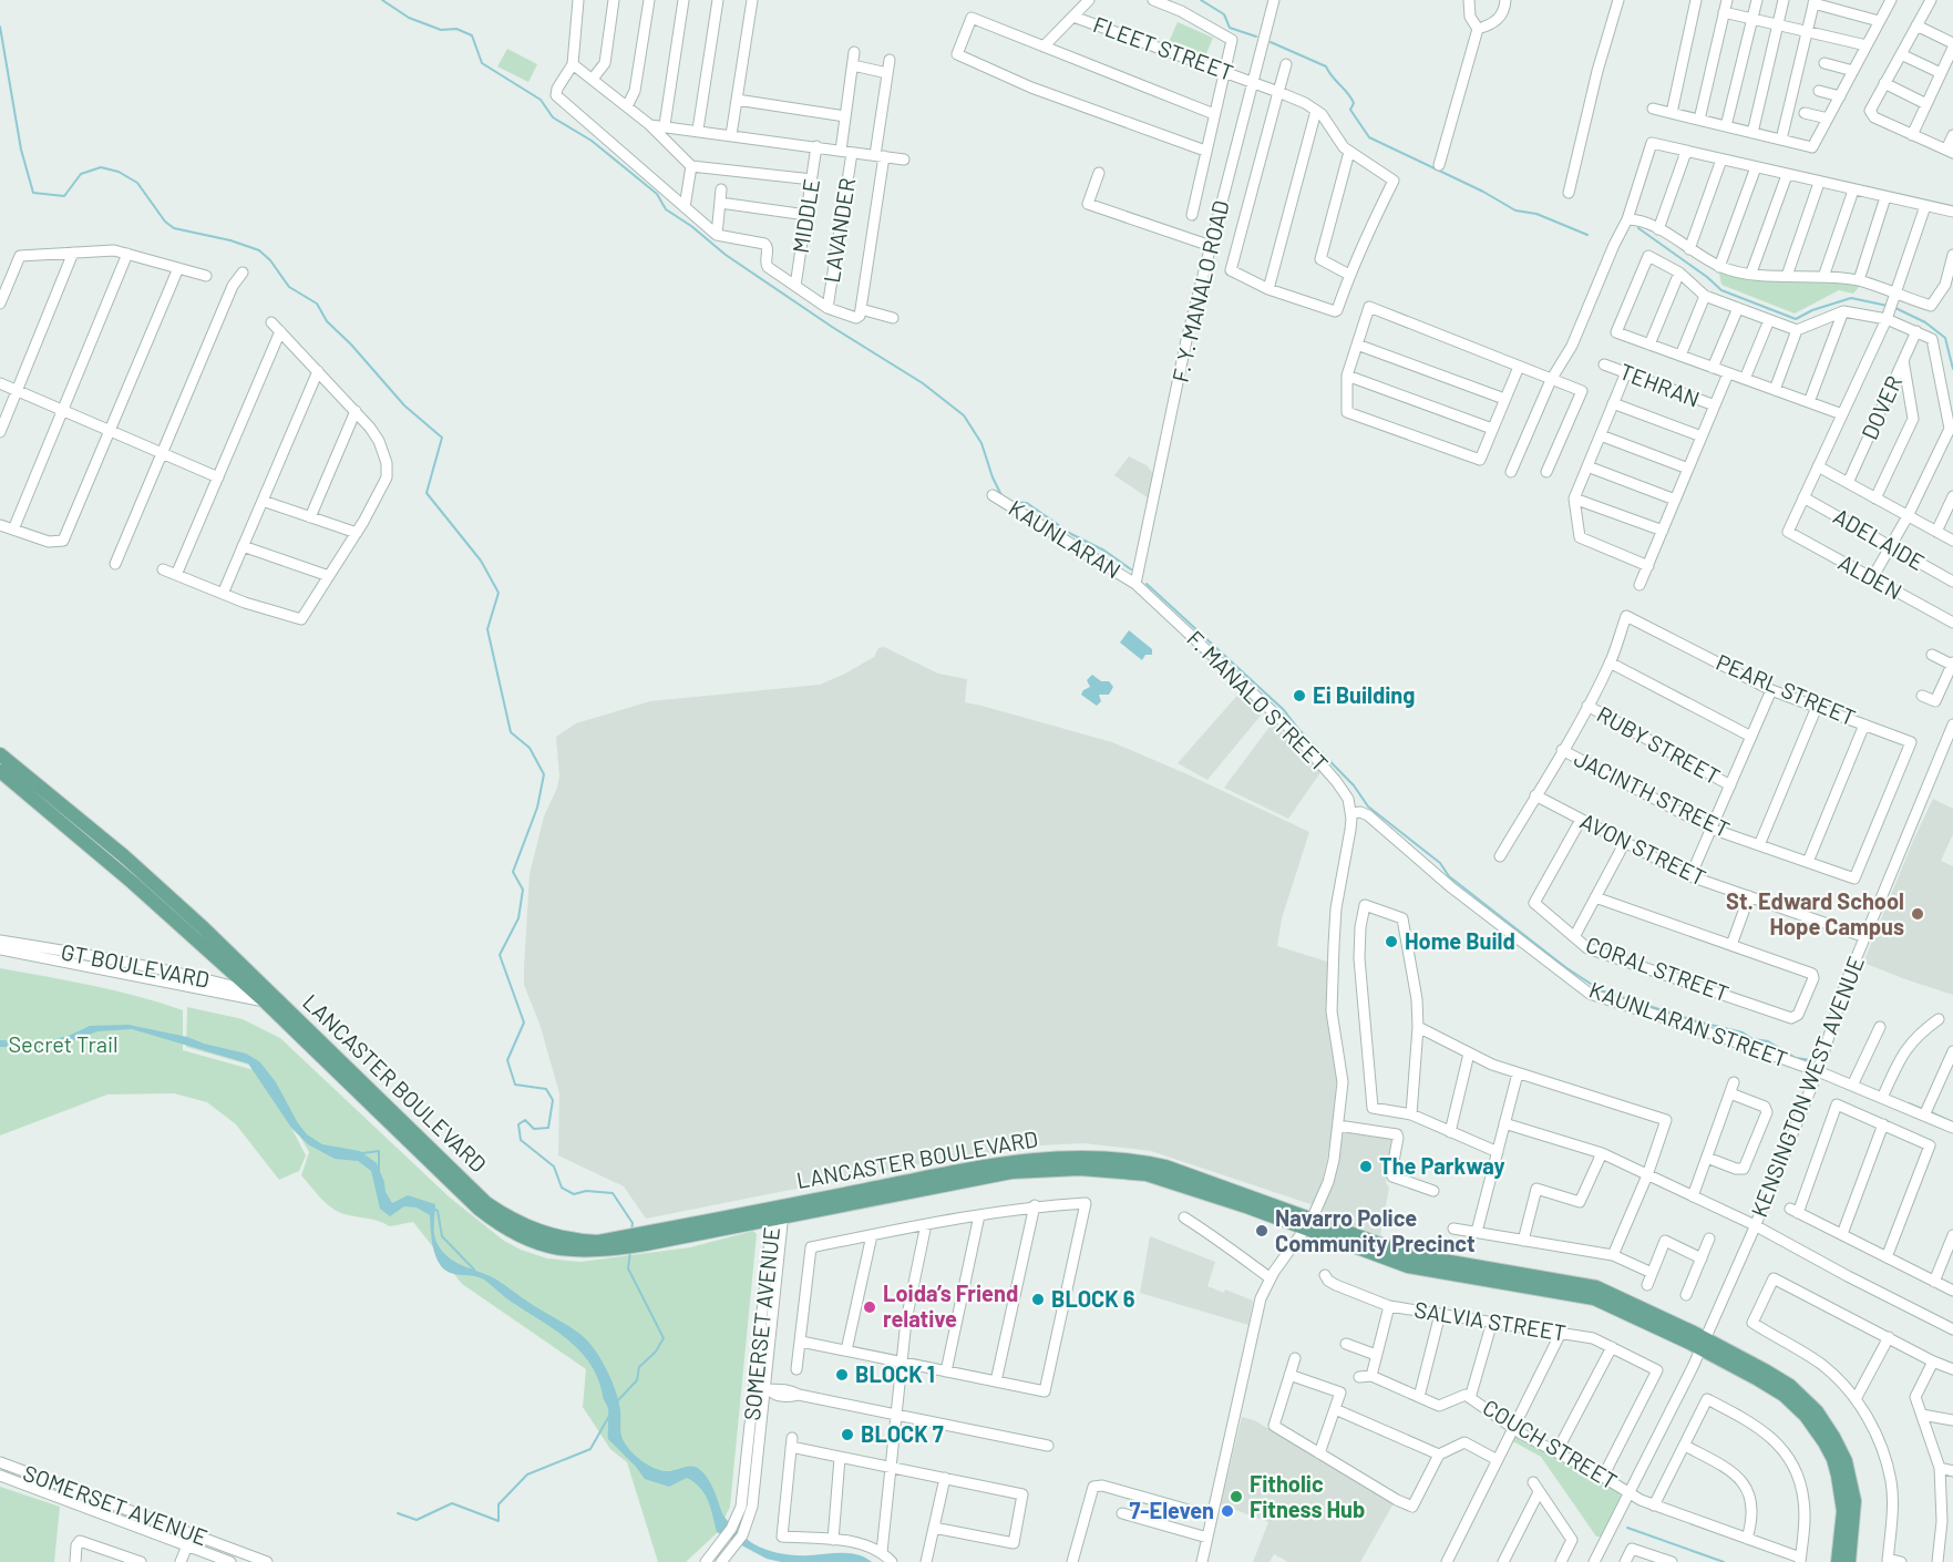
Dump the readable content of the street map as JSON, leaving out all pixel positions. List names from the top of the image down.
{
  "streets": {
    "main road": ["LANCASTER BOULEVARD"],
    "street": [
      "FLEET STREET",
      "MIDDLE",
      "LAVANDER",
      "F. Y. MANALO ROAD",
      "TEHRAN",
      "DOVER",
      "KAUNLARAN",
      "ADELAIDE",
      "ALDEN",
      "PEARL STREET",
      "F. MANALO STREET",
      "RUBY STREET",
      "JACINTH STREET",
      "AVON STREET",
      "GT BOULEVARD",
      "CORAL STREET",
      "KAUNLARAN STREET",
      "KENSINGTON WEST AVENUE",
      "SALVIA STREET",
      "SOMERSET AVENUE",
      "COUCH STREET"
    ]
  },
  "crossings": [
    ["FLEET STREET", "F. Y. MANALO ROAD"],
    ["F. Y. MANALO ROAD", "KAUNLARAN"],
    ["F. Y. MANALO ROAD", "F. MANALO STREET"],
    ["KAUNLARAN", "F. MANALO STREET"],
    ["ADELAIDE", "ALDEN"],
    ["PEARL STREET", "JACINTH STREET"],
    ["F. MANALO STREET", "KAUNLARAN STREET"],
    ["AVON STREET", "CORAL STREET"],
    ["AVON STREET", "KENSINGTON WEST AVENUE"],
    ["GT BOULEVARD", "LANCASTER BOULEVARD"],
    ["KAUNLARAN STREET", "KENSINGTON WEST AVENUE"],
    ["LANCASTER BOULEVARD", "KENSINGTON WEST AVENUE"],
    ["LANCASTER BOULEVARD", "SOMERSET AVENUE"],
    ["KENSINGTON WEST AVENUE", "COUCH STREET"],
    ["SALVIA STREET", "COUCH STREET"]
  ],
  "parks": ["Secret Trail"],
  "places": [
    "Ei Building",
    "St. Edward School Hope Campus",
    "Home Build",
    "The Parkway",
    "Navarro Police Community Precinct",
    "BLOCK 6",
    "Loida’s Friend relative",
    "BLOCK 1",
    "BLOCK 7",
    "Fitholic Fitness Hub",
    "7-Eleven"
  ]
}
